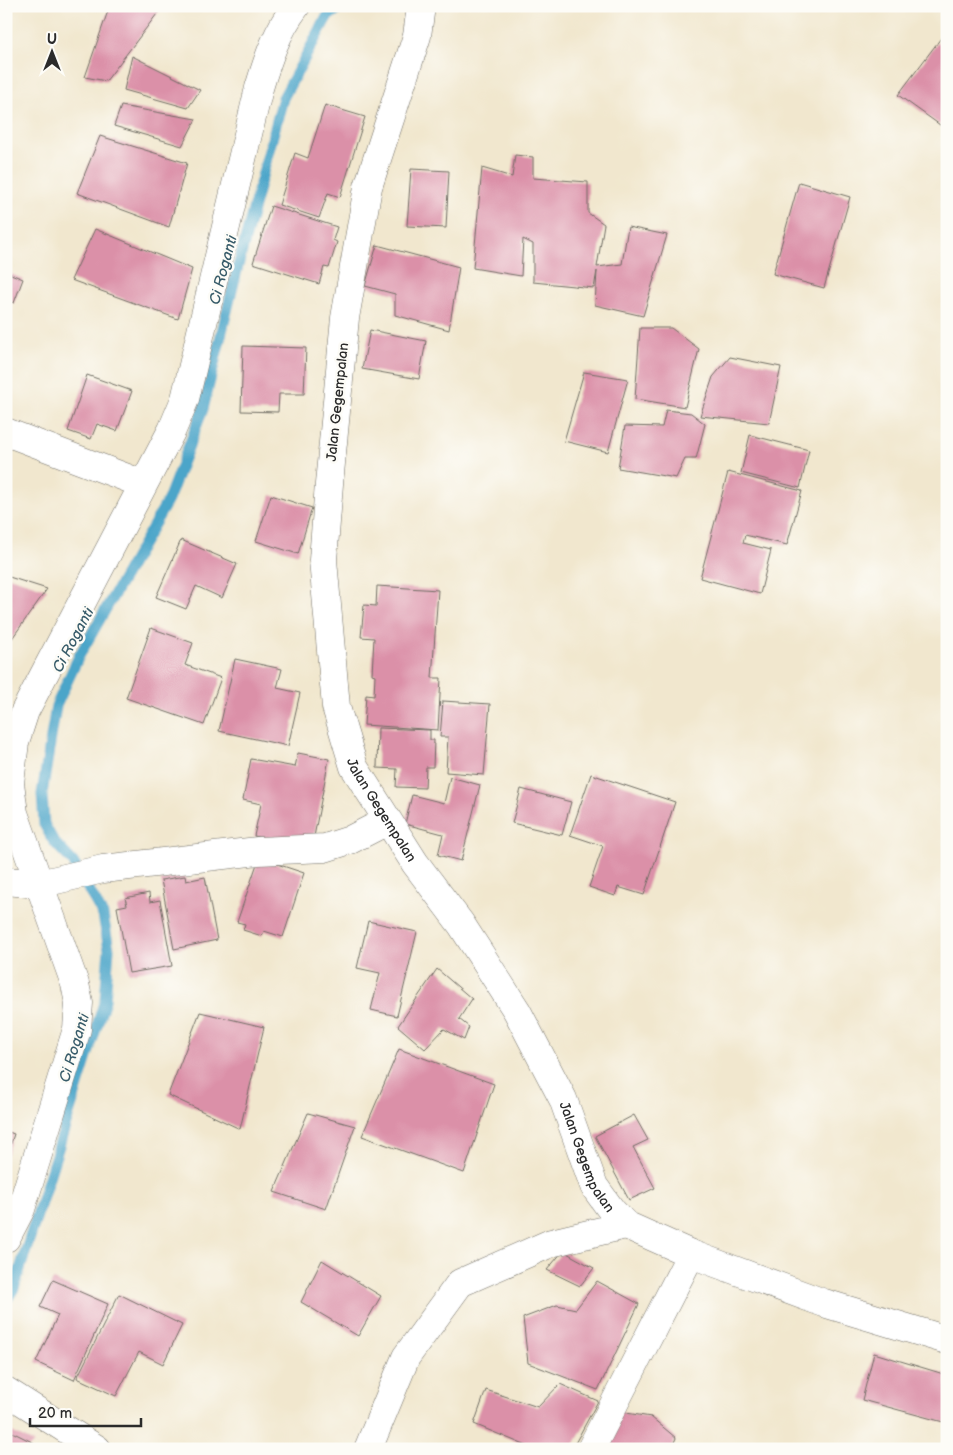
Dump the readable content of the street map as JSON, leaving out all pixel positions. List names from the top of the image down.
{
  "streets": {
    "street": ["Jalan Gegempalan"]
  },
  "water": ["Ci Roganti"],
  "scale_bar": "20 m",
  "north": "top"
}
